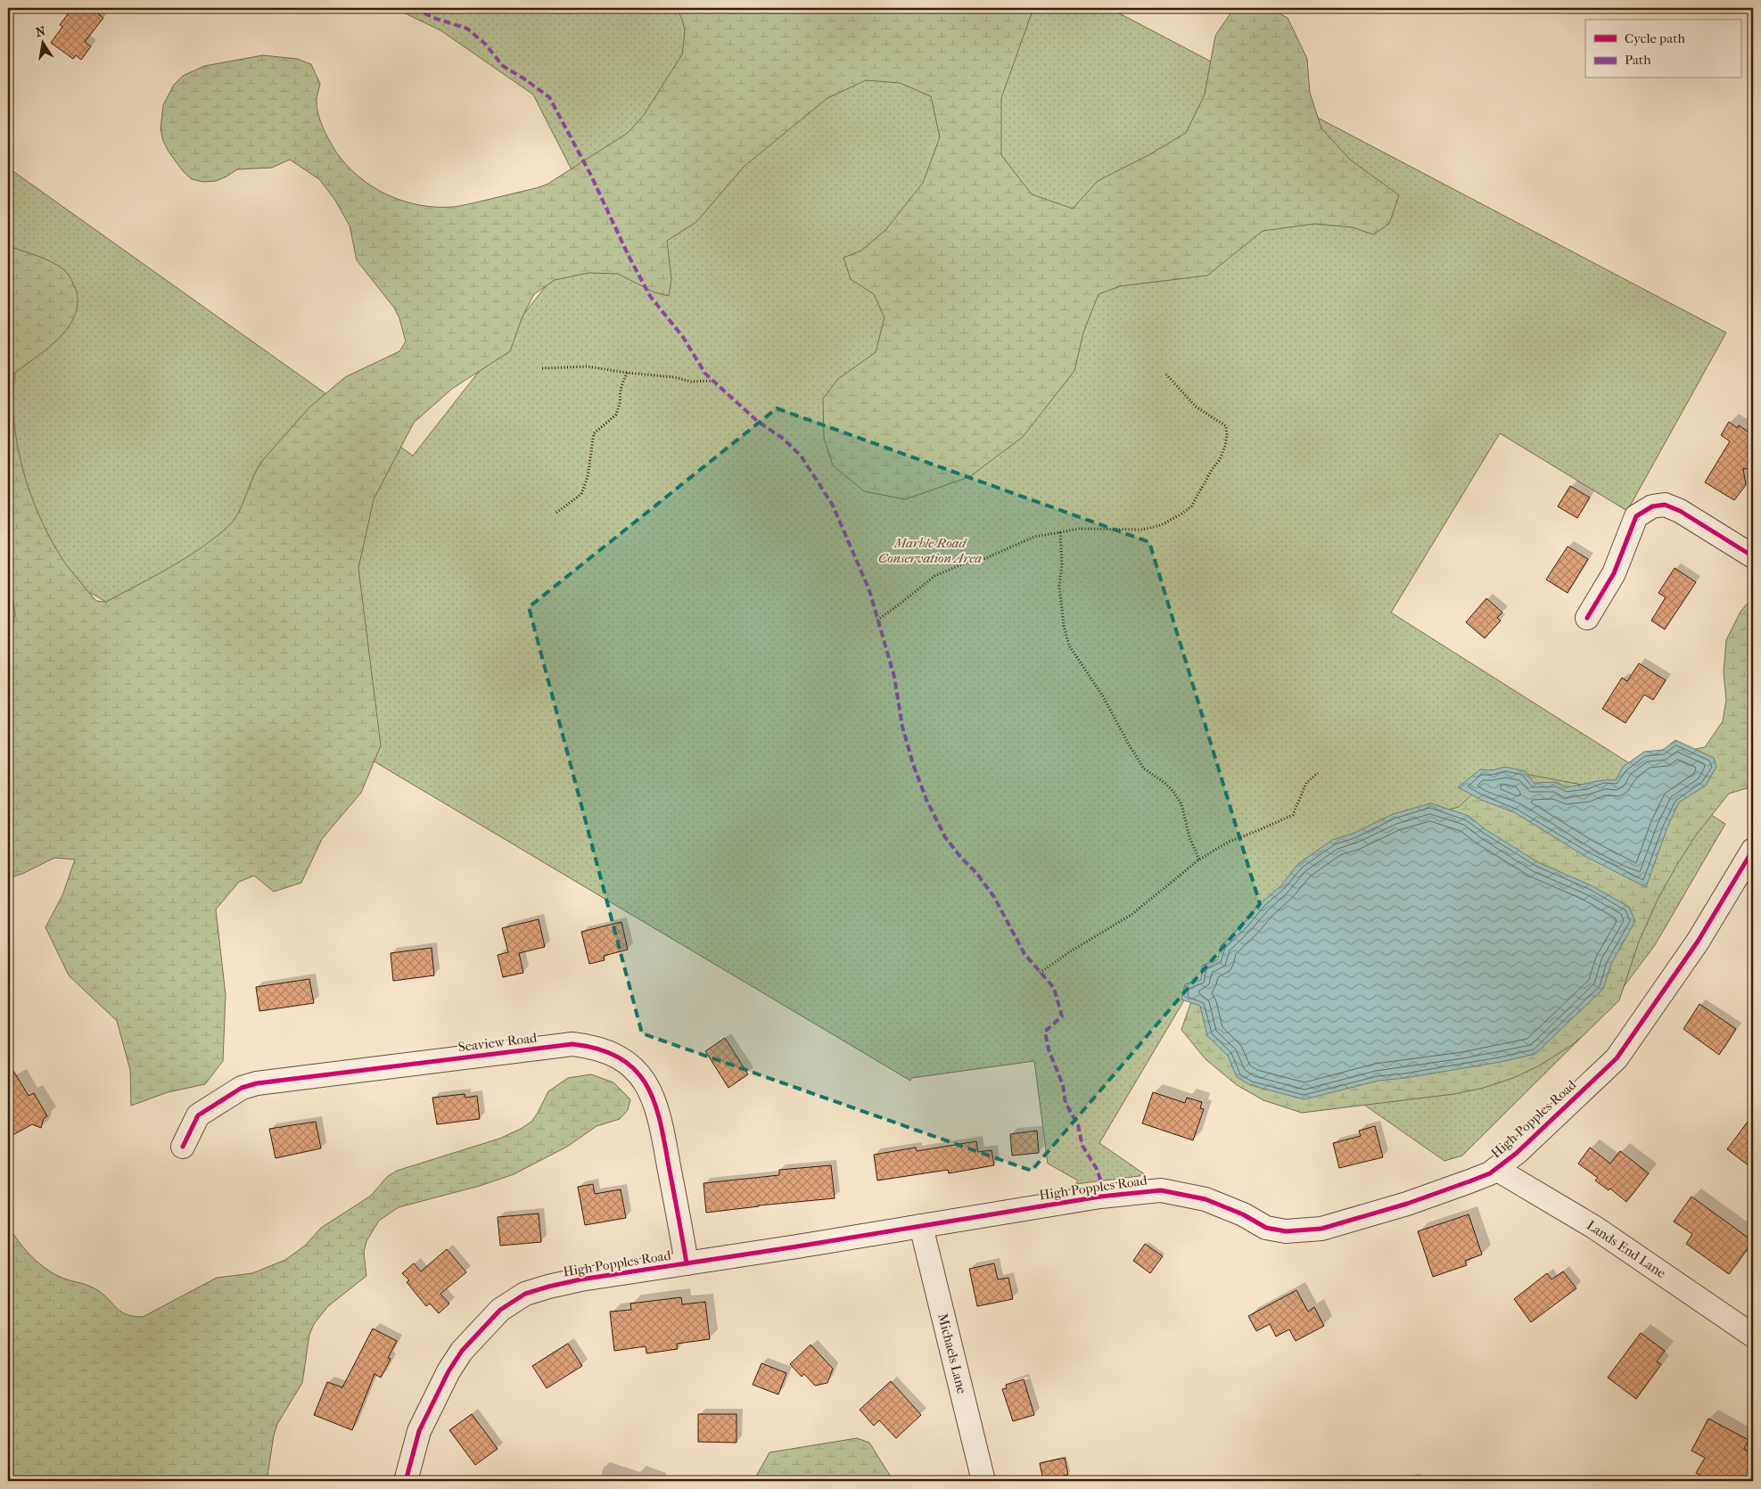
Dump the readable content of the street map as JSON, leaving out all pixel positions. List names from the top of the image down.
{
  "streets": {
    "street": [
      "Seaview Road",
      "High Popples Road",
      "Lands End Lane",
      "Michaels Lane"
    ]
  },
  "crossings": [
    ["Seaview Road", "High Popples Road"],
    ["High Popples Road", "Lands End Lane"],
    ["High Popples Road", "Michaels Lane"]
  ],
  "parks": ["Marble Road Conservation Area"],
  "legend": ["Cycle path", "Path"],
  "north": "top"
}
